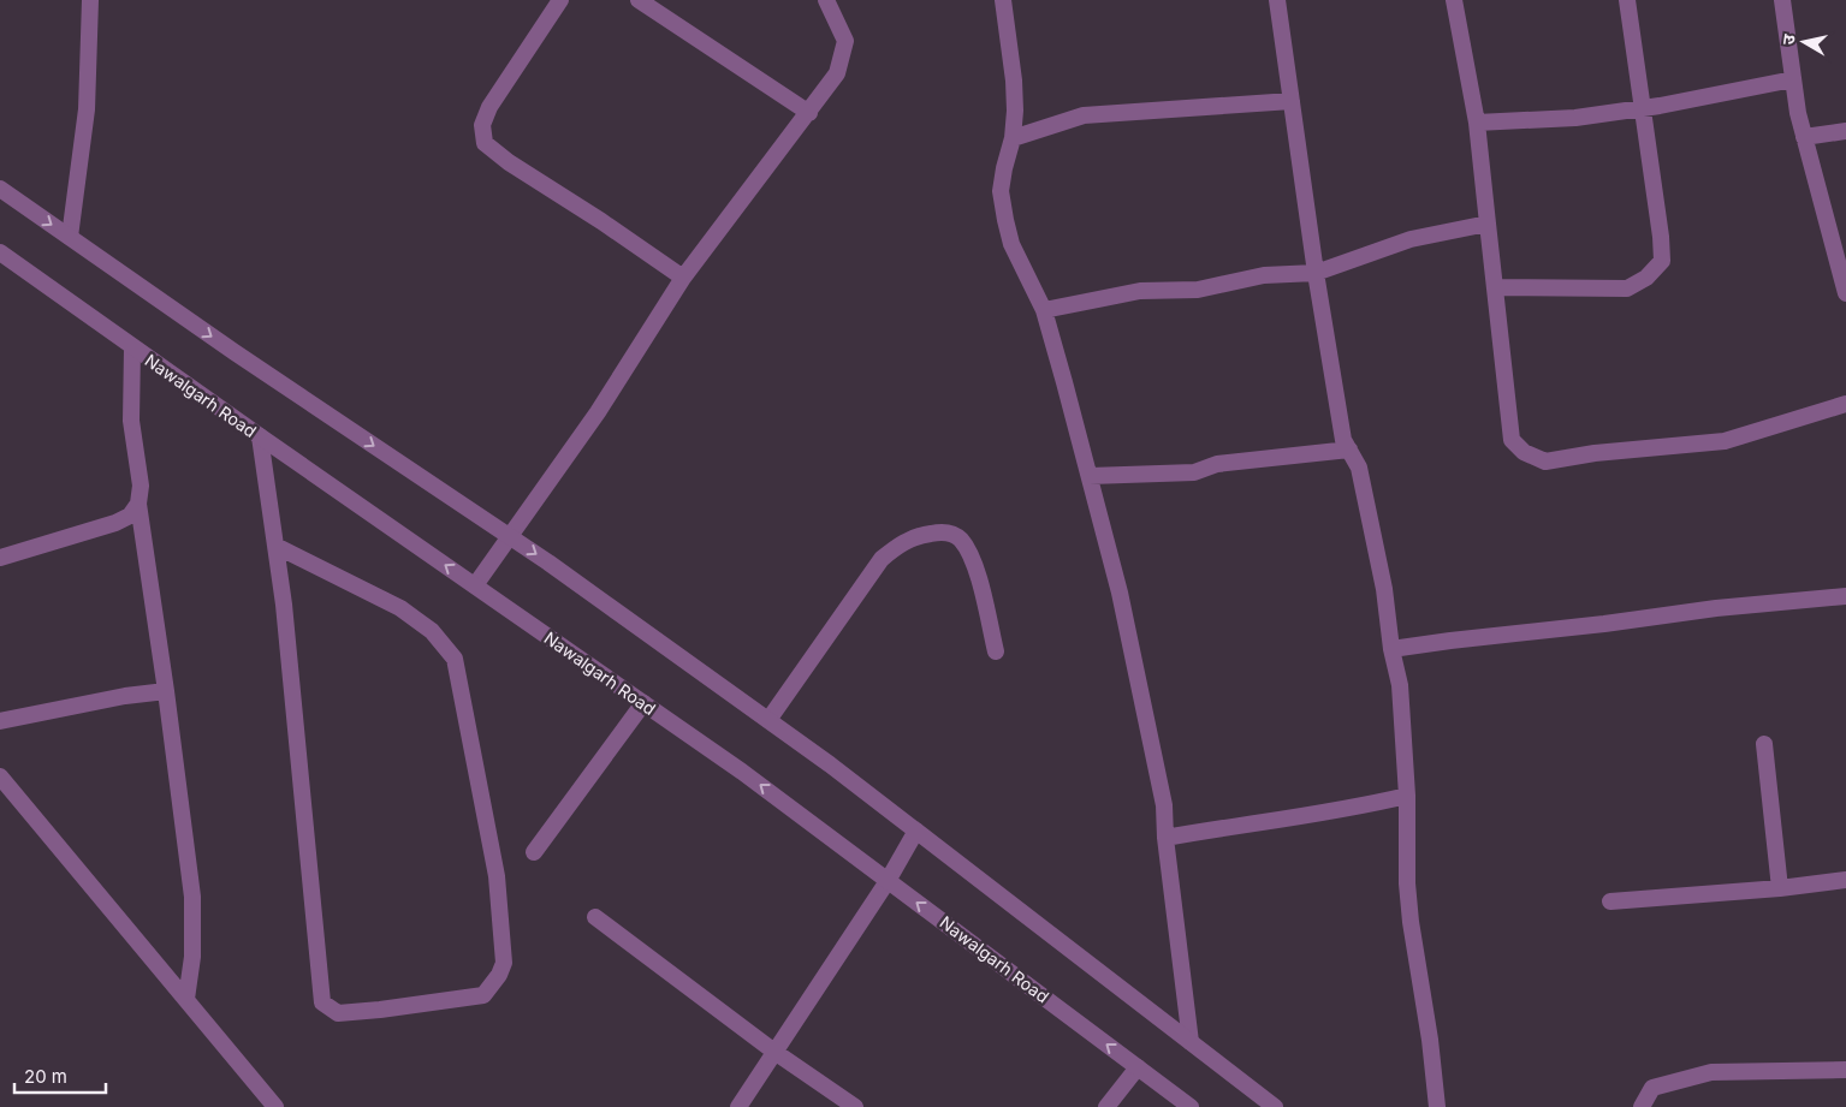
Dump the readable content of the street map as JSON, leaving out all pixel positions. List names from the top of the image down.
{
  "streets": {
    "street": ["Nawalgarh Road"]
  },
  "scale_bar": "20 m",
  "north": "left"
}
